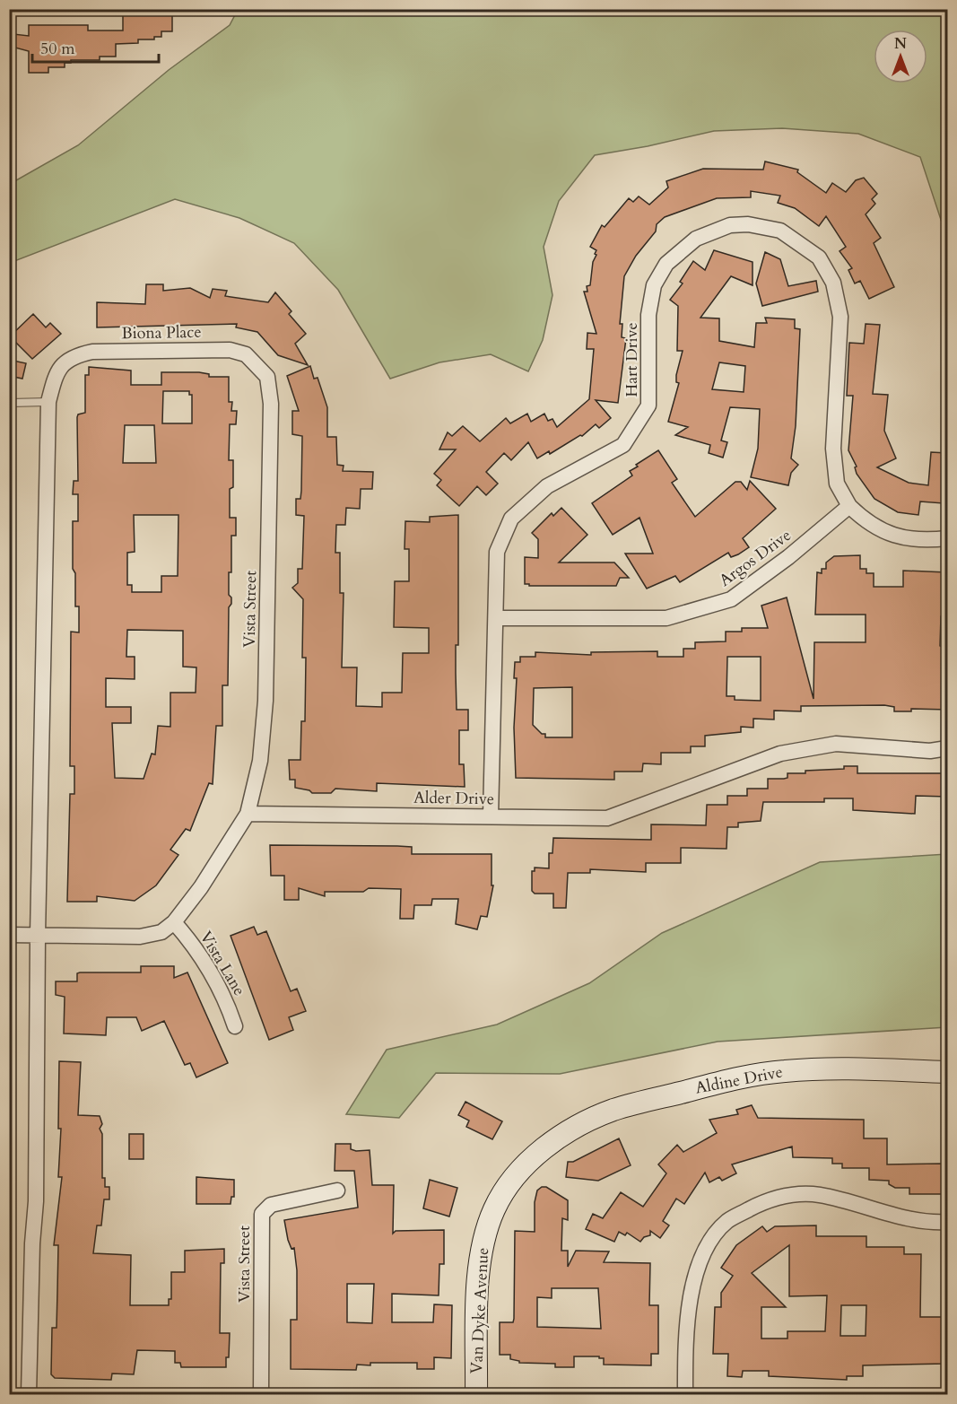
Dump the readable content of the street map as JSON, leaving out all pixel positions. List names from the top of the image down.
{
  "streets": {
    "main road": ["Aldine Drive", "Van Dyke Avenue"],
    "street": [
      "Biona Place",
      "Hart Drive",
      "Argos Drive",
      "Vista Street",
      "Alder Drive",
      "Vista Lane"
    ]
  },
  "crossings": [
    ["Biona Place", "Vista Street"],
    ["Hart Drive", "Argos Drive"],
    ["Hart Drive", "Alder Drive"],
    ["Vista Street", "Alder Drive"],
    ["Aldine Drive", "Van Dyke Avenue"]
  ],
  "scale_bar": "50 m",
  "north": "top"
}
